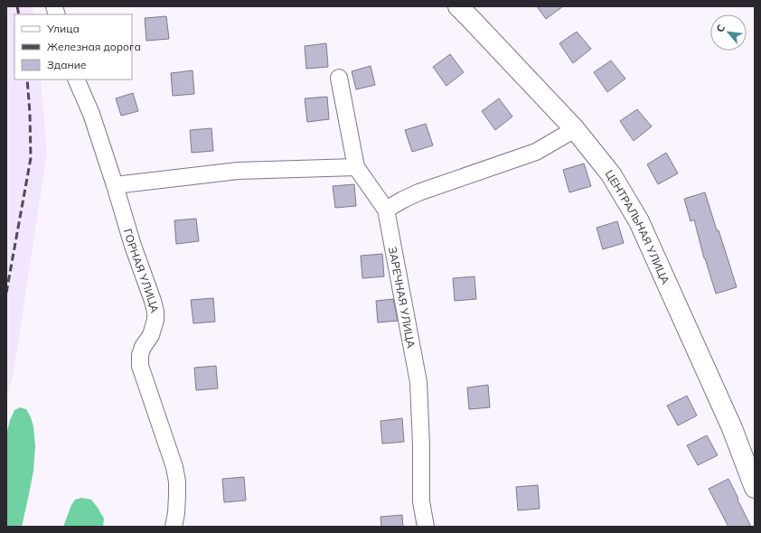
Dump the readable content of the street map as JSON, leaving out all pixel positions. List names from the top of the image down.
{
  "streets": {
    "street": ["ЦЕНТРАЛЬНАЯ УЛИЦА", "ГОРНАЯ УЛИЦА", "ЗАРЕЧНАЯ УЛИЦА"]
  },
  "legend": ["Улица", "Железная дорога", "Здание"],
  "north": "top left"
}
